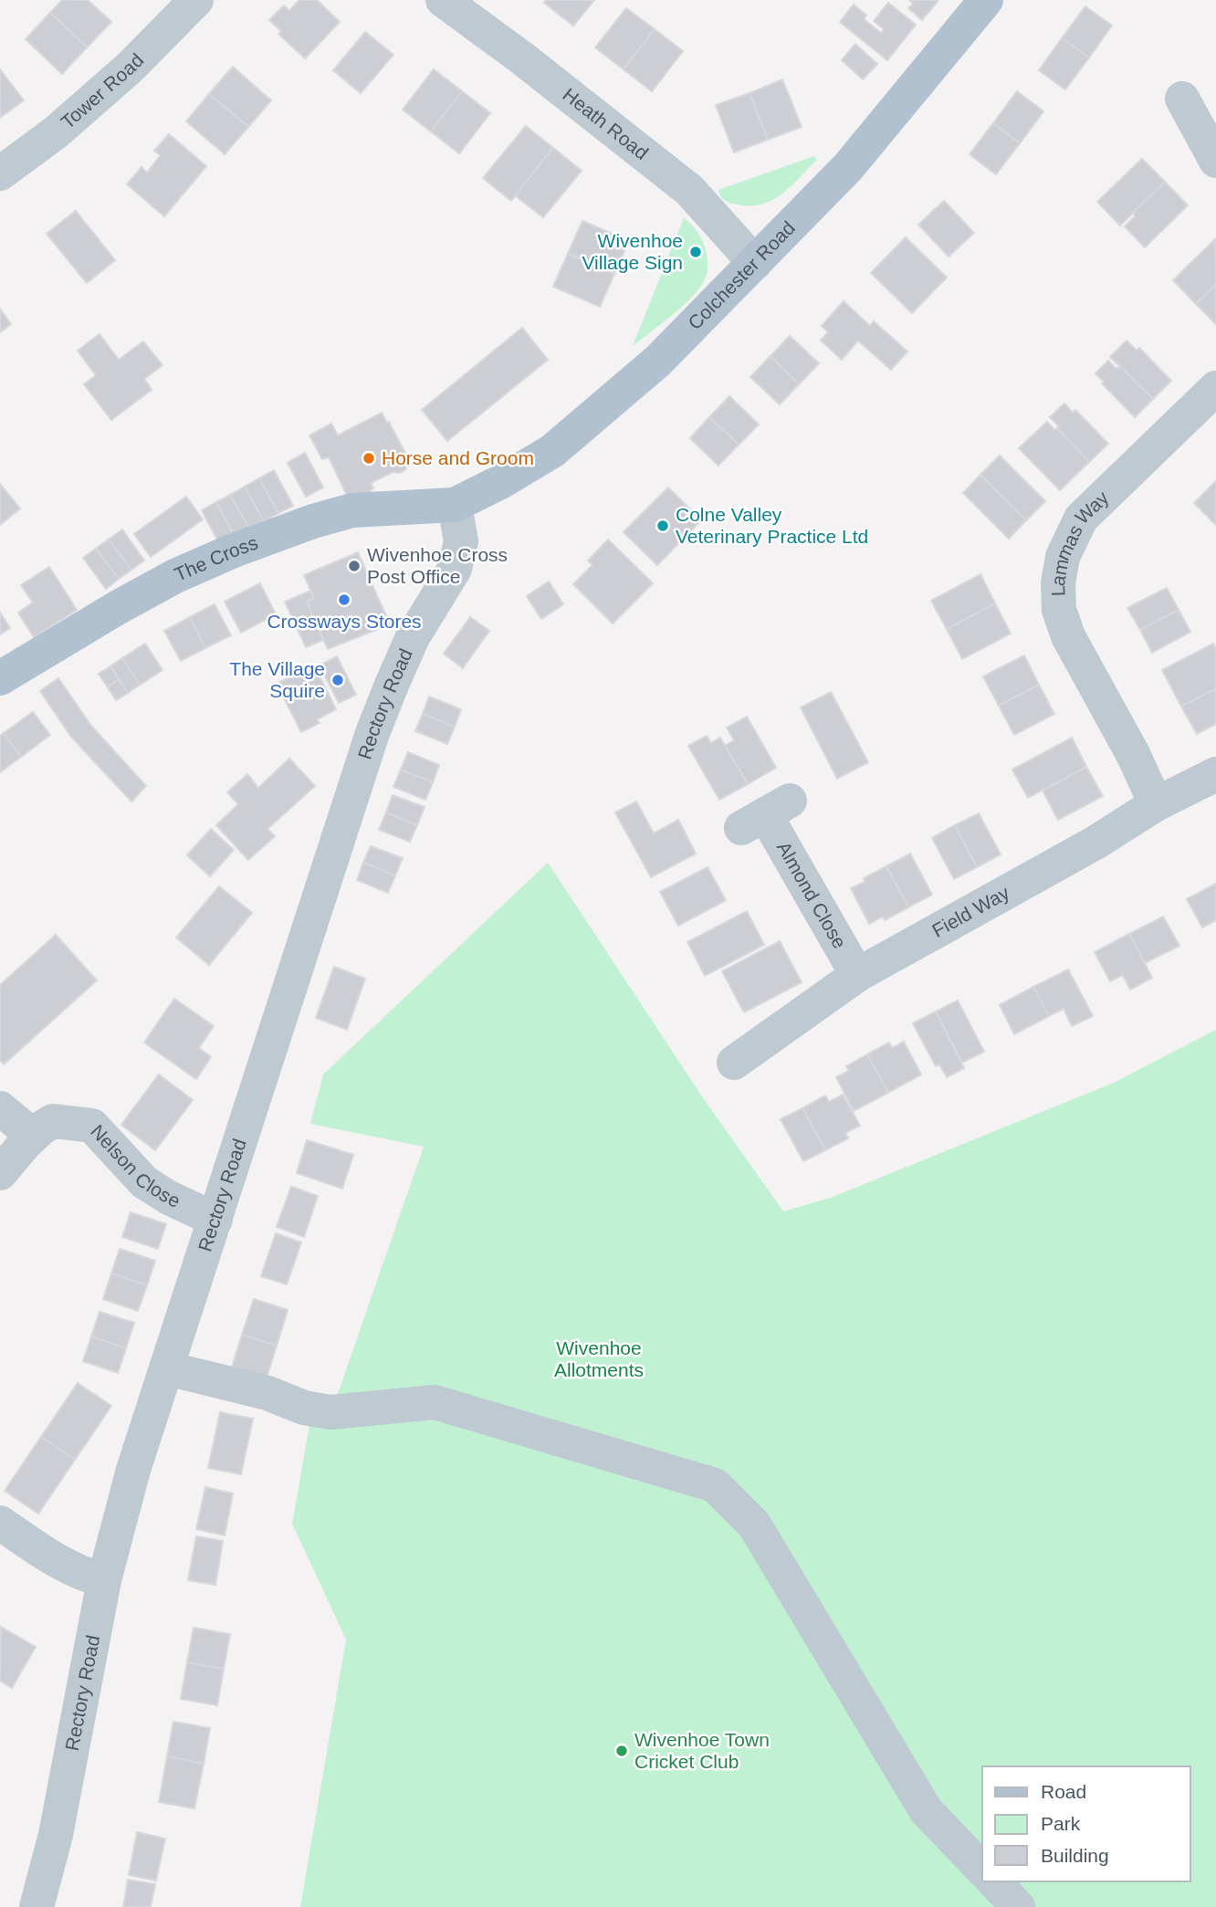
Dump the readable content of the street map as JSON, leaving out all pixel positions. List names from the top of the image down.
{
  "streets": {
    "main road": ["Colchester Road", "The Cross"],
    "street": [
      "Tower Road",
      "Heath Road",
      "Lammas Way",
      "Rectory Road",
      "Almond Close",
      "Field Way",
      "Nelson Close"
    ]
  },
  "crossings": [
    ["Heath Road", "Colchester Road"],
    ["Colchester Road", "The Cross"],
    ["Colchester Road", "Rectory Road"],
    ["Lammas Way", "Field Way"],
    ["The Cross", "Rectory Road"],
    ["Rectory Road", "Nelson Close"],
    ["Almond Close", "Field Way"]
  ],
  "parks": ["Wivenhoe Allotments"],
  "places": [
    "Wivenhoe Village Sign",
    "Horse and Groom",
    "Colne Valley Veterinary Practice Ltd",
    "Wivenhoe Cross Post Office",
    "Crossways Stores",
    "The Village Squire",
    "Wivenhoe Town Cricket Club"
  ],
  "legend": ["Road", "Park", "Building"]
}
